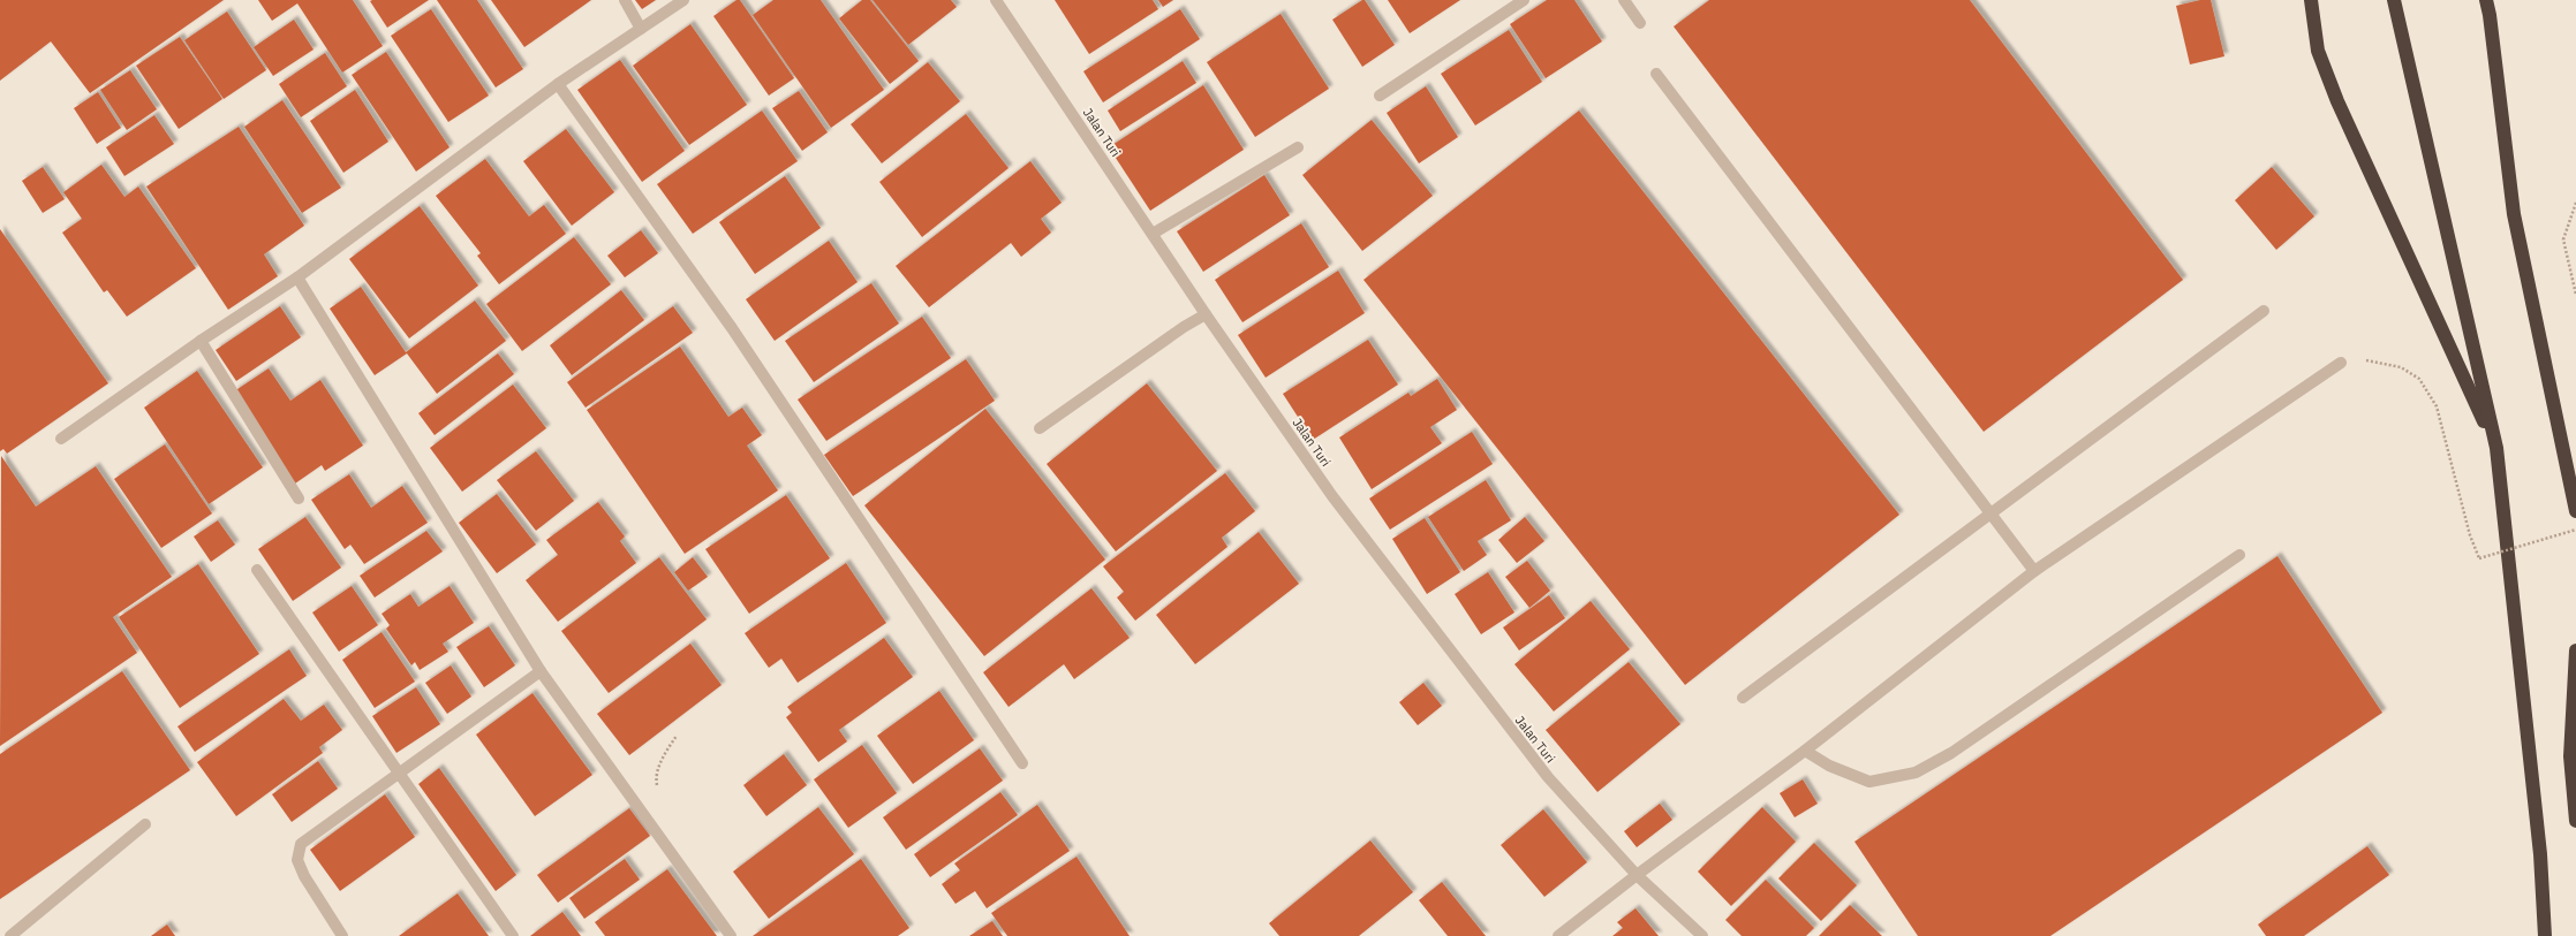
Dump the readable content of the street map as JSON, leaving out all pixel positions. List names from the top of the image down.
{
  "streets": {
    "street": ["Jalan Turi"]
  }
}
